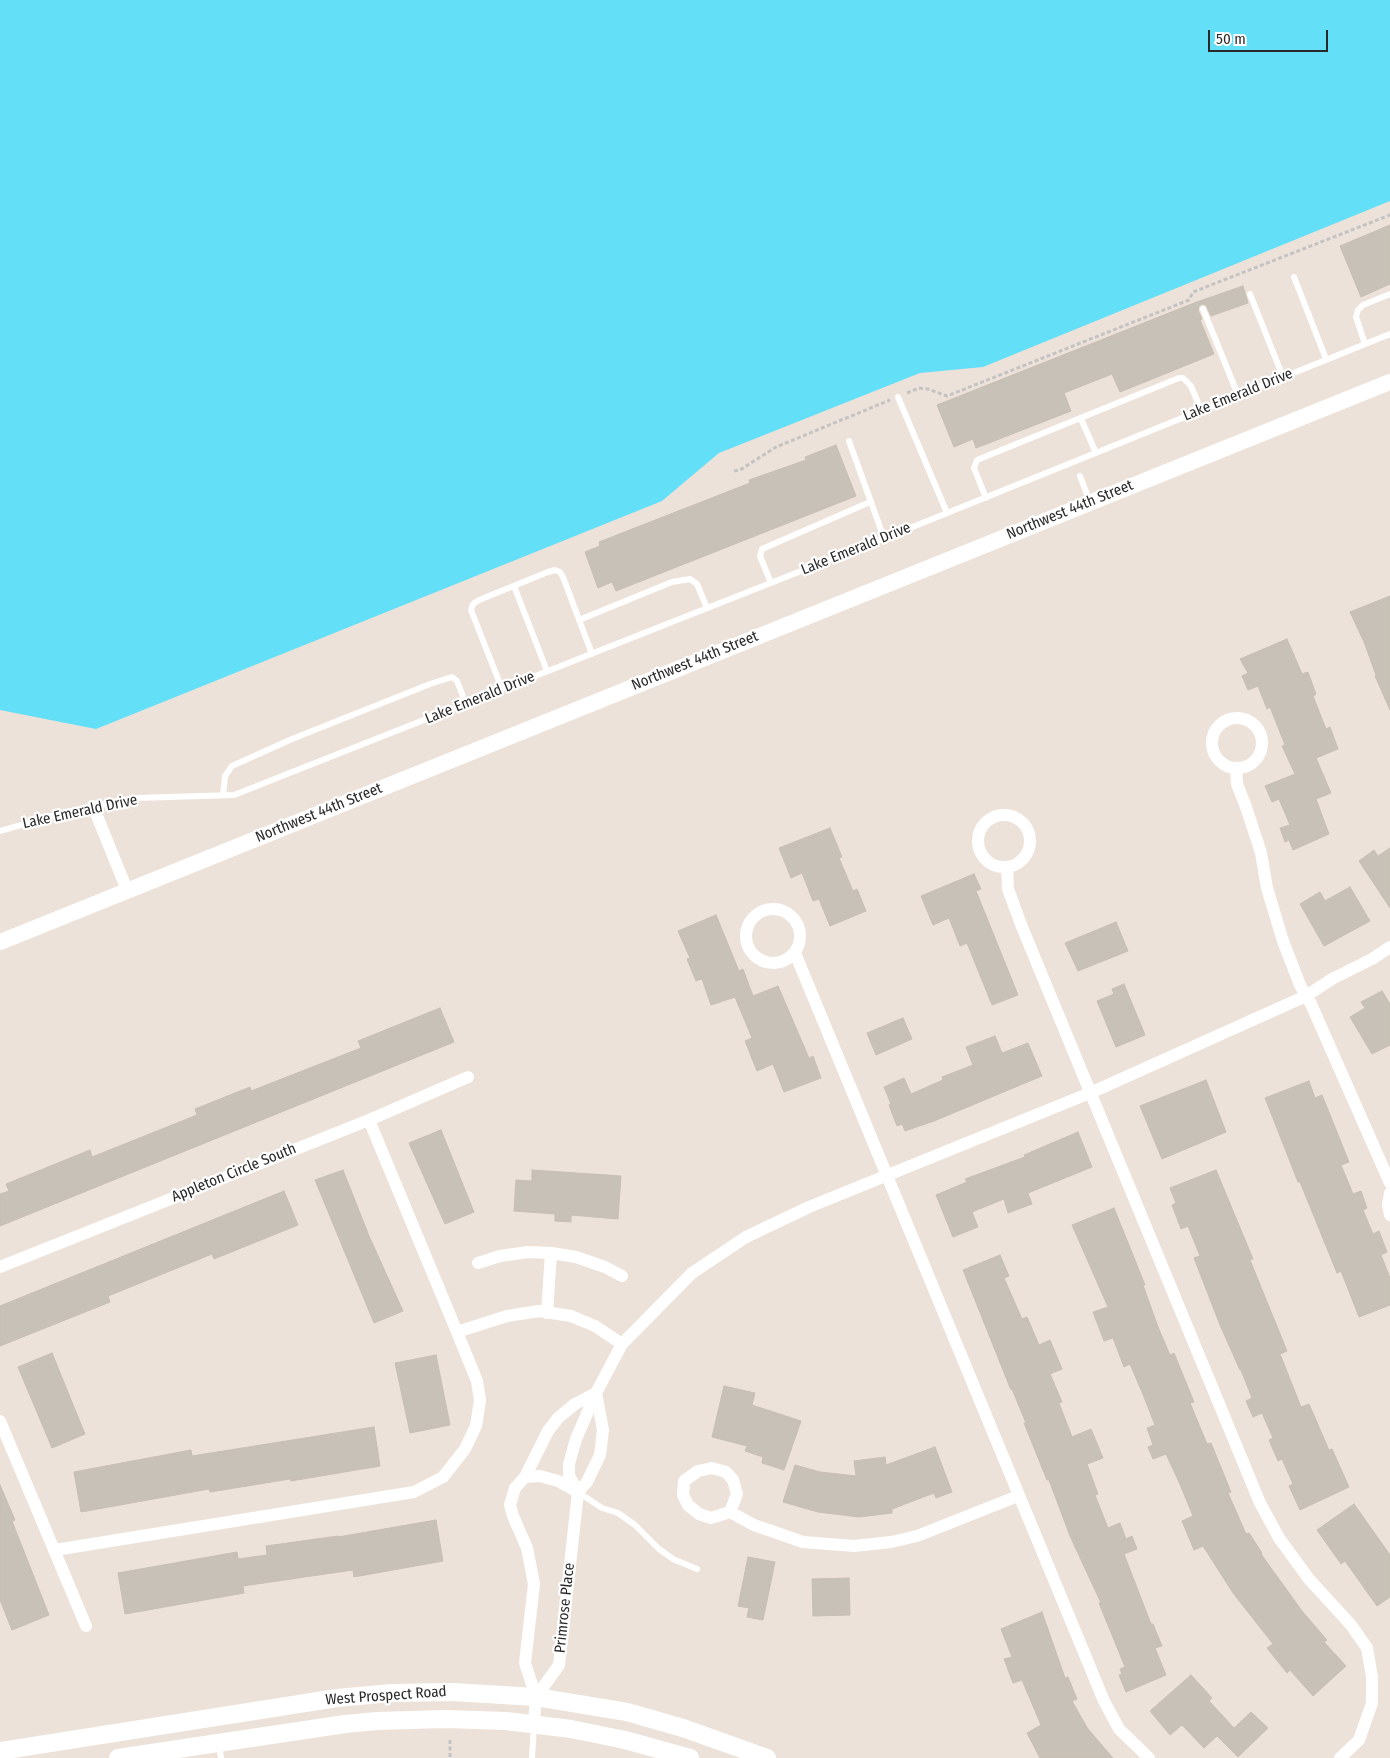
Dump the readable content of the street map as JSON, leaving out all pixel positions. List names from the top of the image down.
{
  "streets": {
    "main road": ["West Prospect Road"],
    "street": ["Northwest 44th Street", "Appleton Circle South", "Primrose Place"],
    "lane": ["Lake Emerald Drive"]
  },
  "crossings": [
    ["Primrose Place", "West Prospect Road"]
  ],
  "scale_bar": "50 m"
}
